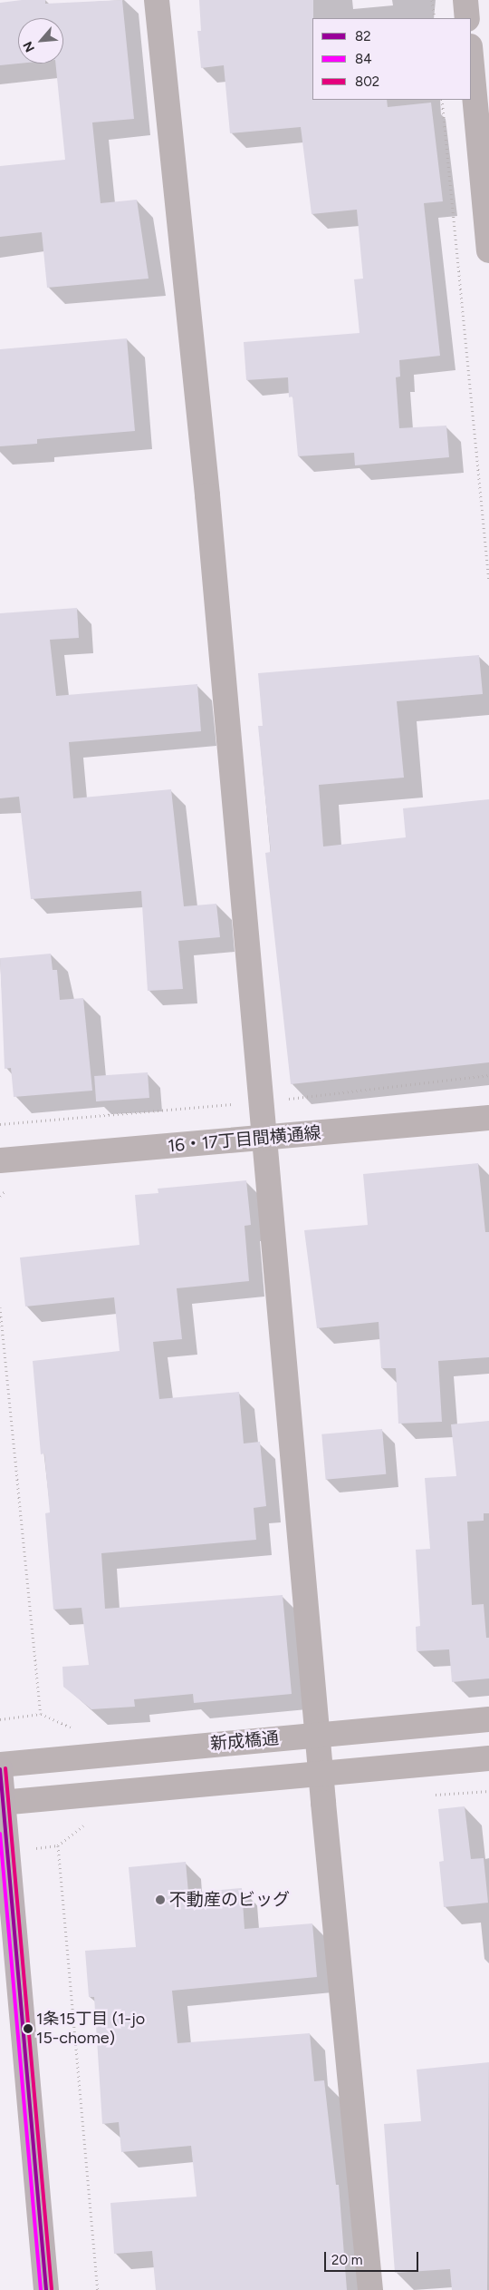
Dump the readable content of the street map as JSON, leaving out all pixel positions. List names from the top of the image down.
{
  "streets": {
    "street": ["16・17丁目間横通線", "新成橋通"]
  },
  "places": ["不動産のビッグ", "1条15丁目 (1-jo 15-chome)"],
  "lines": ["transit line 802", "transit line 82", "transit line 84"],
  "legend": ["82", "84", "802"],
  "scale_bar": "20 m",
  "north": "bottom left"
}
